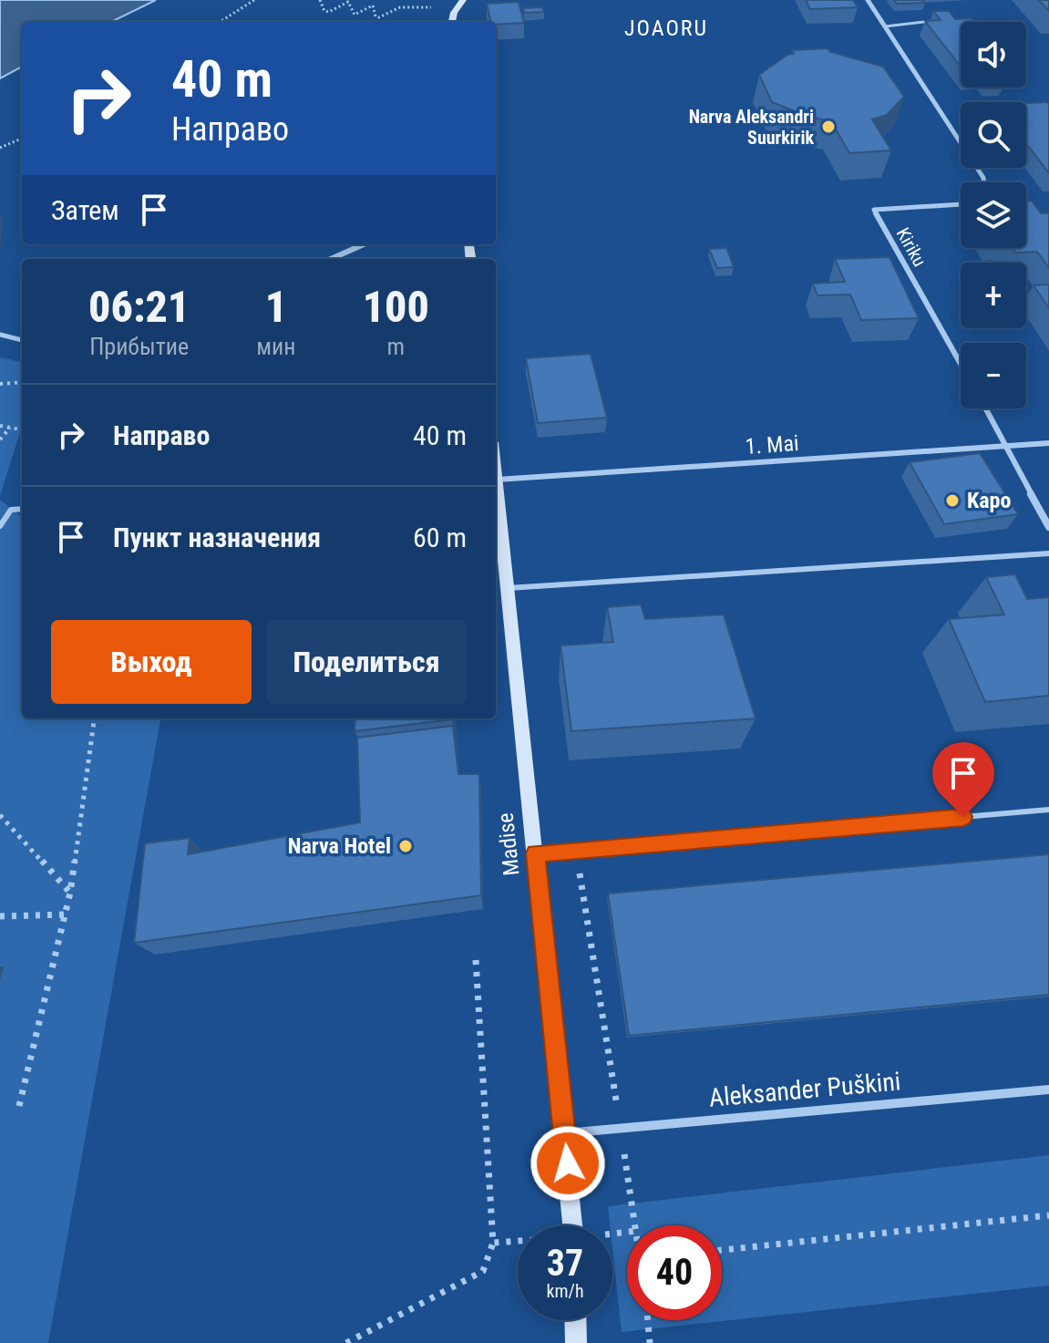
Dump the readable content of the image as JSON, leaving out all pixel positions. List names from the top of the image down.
{
  "streets": {
    "street": [
      "Kiriku",
      "1. Mai",
      "Madise",
      "Aleksander Puškini"
    ]
  },
  "crossings": [
    ["Madise", "Aleksander Puškini"]
  ],
  "districts": ["JOAORU"],
  "places": ["Narva Aleksandri Suurkirik", "Kapo", "Narva Hotel"],
  "page": {
    "map_buttons": ["+", "−"],
    "turn": ["40 m", "Направо"],
    "then": "Затем",
    "eta": [
      "06:21",
      "Прибытие",
      "1",
      "мин",
      "100",
      "m"
    ],
    "list": [
      {
        "name": "Направо",
        "value": "40 m"
      },
      {
        "name": "Пункт назначения",
        "value": "60 m"
      }
    ],
    "buttons": ["Выход", "Поделиться"],
    "speed": "37 km/h",
    "limit": "40"
  }
}
